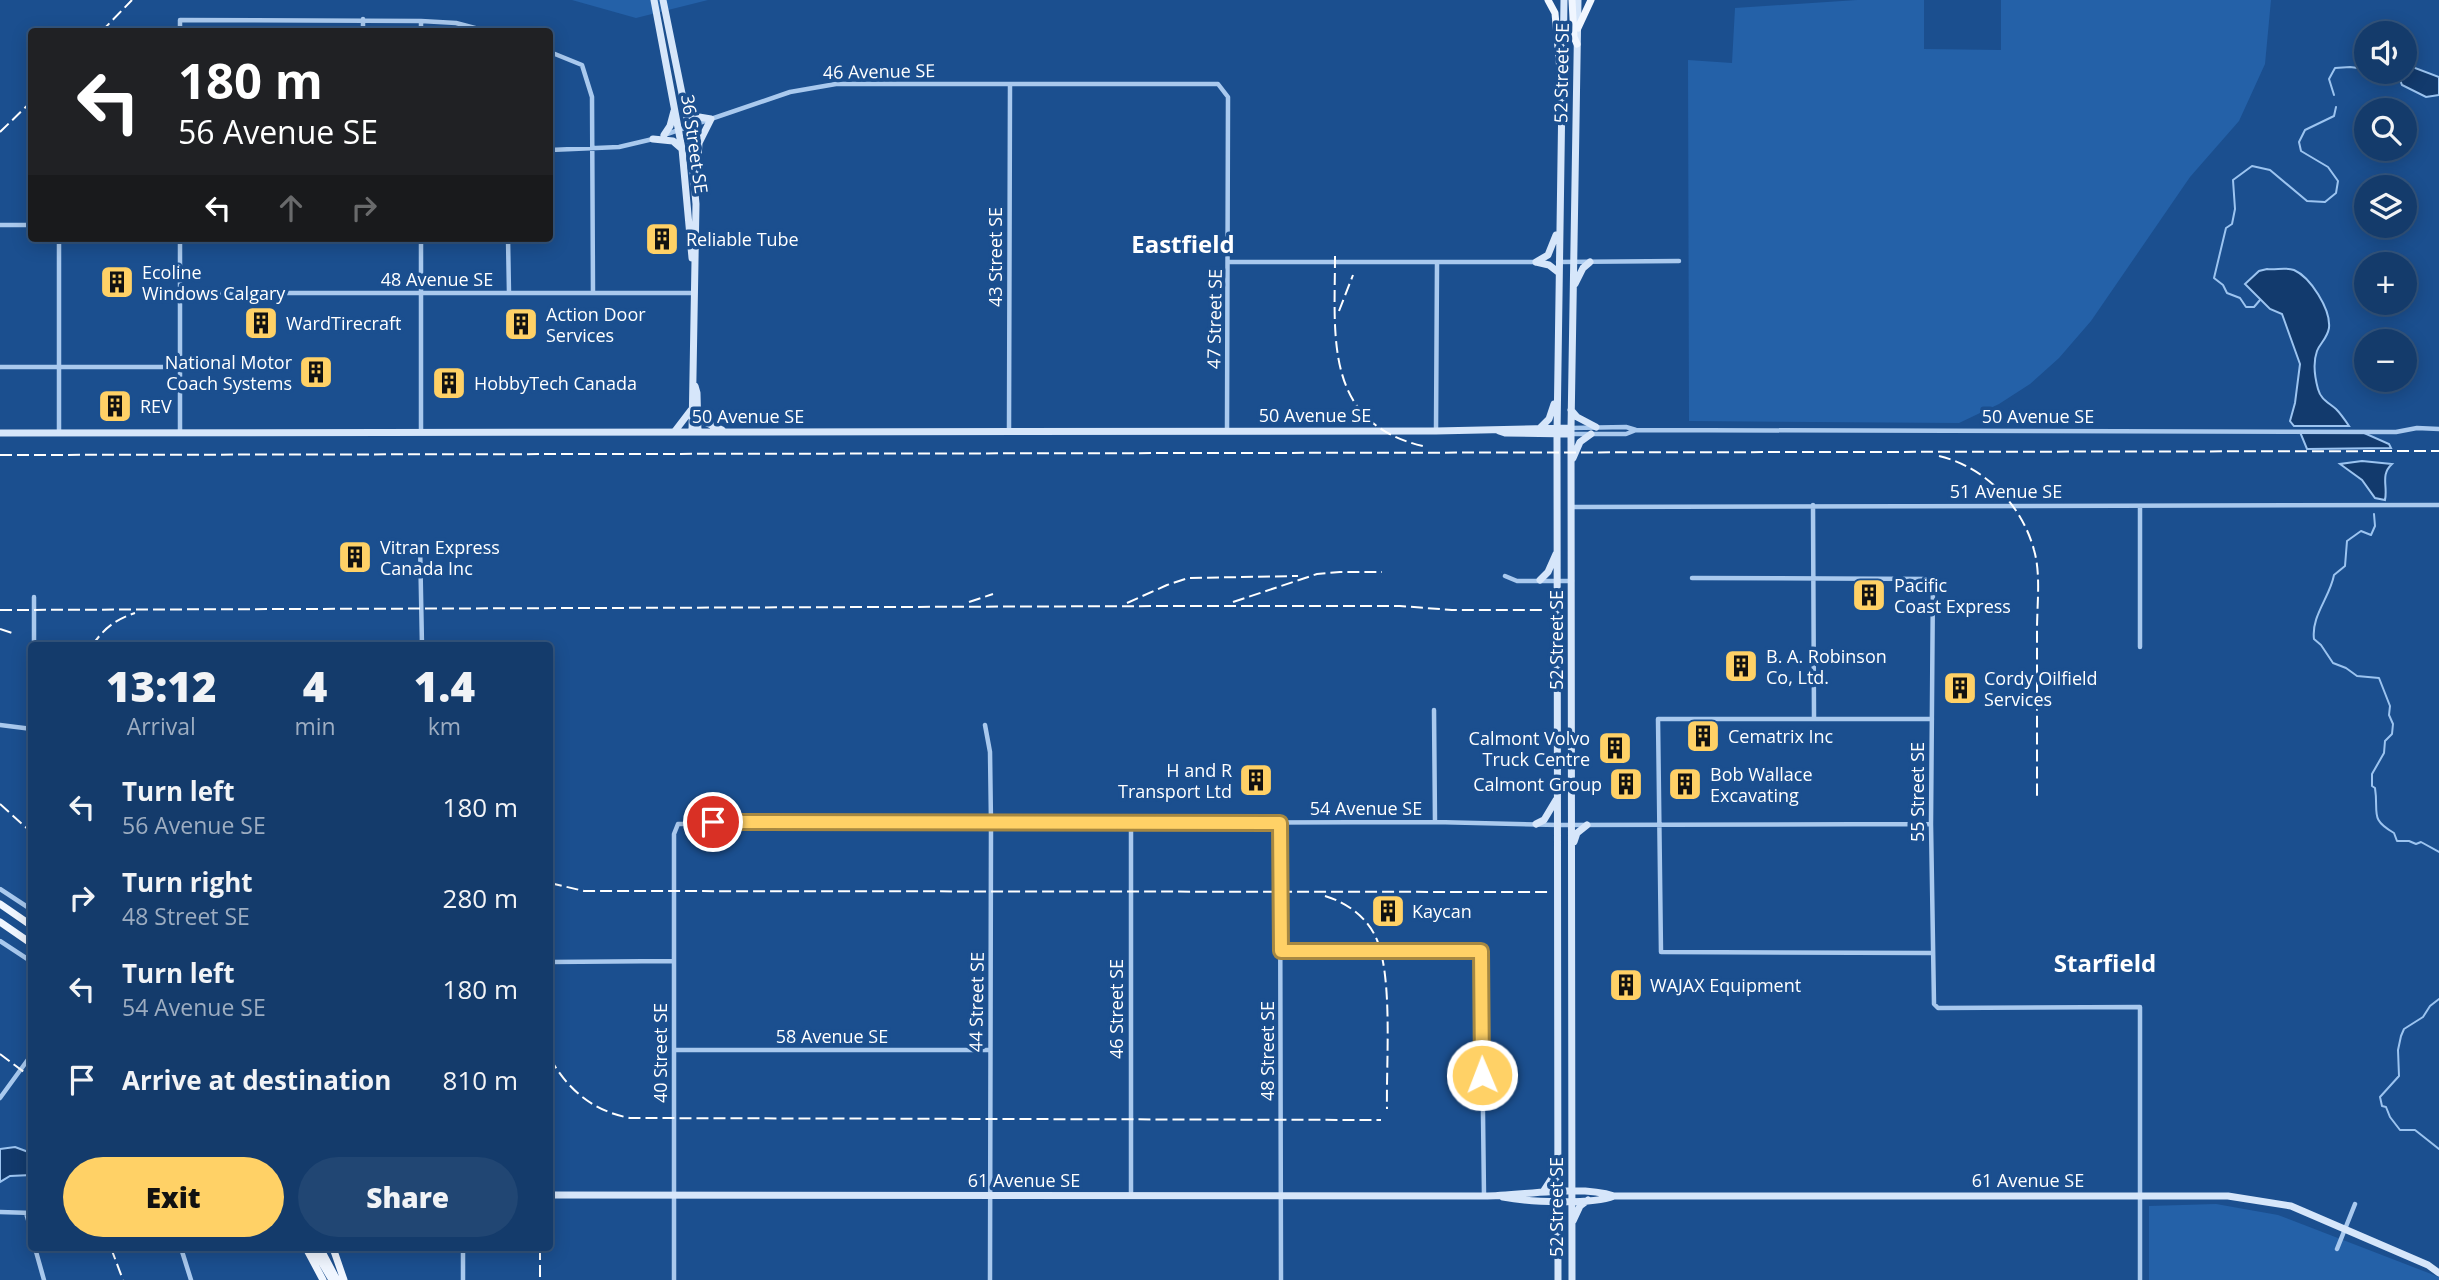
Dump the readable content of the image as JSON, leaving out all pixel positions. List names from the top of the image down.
{
  "streets": {
    "street": [
      "46 Avenue SE",
      "52 Street SE",
      "36 Street SE",
      "43 Street SE",
      "48 Avenue SE",
      "47 Street SE",
      "50 Avenue SE",
      "51 Avenue SE",
      "55 Street SE",
      "54 Avenue SE",
      "44 Street SE",
      "46 Street SE",
      "58 Avenue SE",
      "48 Street SE",
      "40 Street SE",
      "61 Avenue SE"
    ]
  },
  "crossings": [
    ["46 Avenue SE", "36 Street SE"],
    ["46 Avenue SE", "43 Street SE"],
    ["46 Avenue SE", "47 Street SE"],
    ["52 Street SE", "50 Avenue SE"],
    ["52 Street SE", "51 Avenue SE"],
    ["52 Street SE", "54 Avenue SE"],
    ["52 Street SE", "61 Avenue SE"],
    ["36 Street SE", "48 Avenue SE"],
    ["36 Street SE", "50 Avenue SE"],
    ["43 Street SE", "50 Avenue SE"],
    ["47 Street SE", "50 Avenue SE"],
    ["55 Street SE", "54 Avenue SE"],
    ["55 Street SE", "61 Avenue SE"],
    ["54 Avenue SE", "44 Street SE"],
    ["54 Avenue SE", "46 Street SE"],
    ["54 Avenue SE", "48 Street SE"],
    ["54 Avenue SE", "40 Street SE"],
    ["44 Street SE", "58 Avenue SE"],
    ["44 Street SE", "61 Avenue SE"],
    ["46 Street SE", "61 Avenue SE"],
    ["58 Avenue SE", "40 Street SE"],
    ["48 Street SE", "61 Avenue SE"],
    ["40 Street SE", "61 Avenue SE"]
  ],
  "districts": ["Eastfield", "Starfield"],
  "places": {
    "building": [
      "Reliable Tube",
      "Ecoline Windows Calgary",
      "WardTirecraft",
      "Action Door Services",
      "National Motor Coach Systems",
      "HobbyTech Canada",
      "REV",
      "Vitran Express Canada Inc",
      "Pacific Coast Express",
      "B. A. Robinson Co, Ltd.",
      "Cordy Oilfield Services",
      "Cematrix Inc",
      "Calmont Volvo Truck Centre",
      "H and R Transport Ltd",
      "Calmont Group",
      "Bob Wallace Excavating",
      "Kaycan",
      "WAJAX Equipment"
    ]
  },
  "page": {
    "map_buttons": ["+", "−"],
    "turn": ["180 m", "56 Avenue SE"],
    "eta": [
      "13:12",
      "Arrival",
      "4",
      "min",
      "1.4",
      "km"
    ],
    "list": [
      {
        "name": "Turn left",
        "note": "56 Avenue SE",
        "value": "180 m"
      },
      {
        "name": "Turn right",
        "note": "48 Street SE",
        "value": "280 m"
      },
      {
        "name": "Turn left",
        "note": "54 Avenue SE",
        "value": "180 m"
      },
      {
        "name": "Arrive at destination",
        "value": "810 m"
      }
    ],
    "buttons": ["Exit", "Share"]
  }
}
